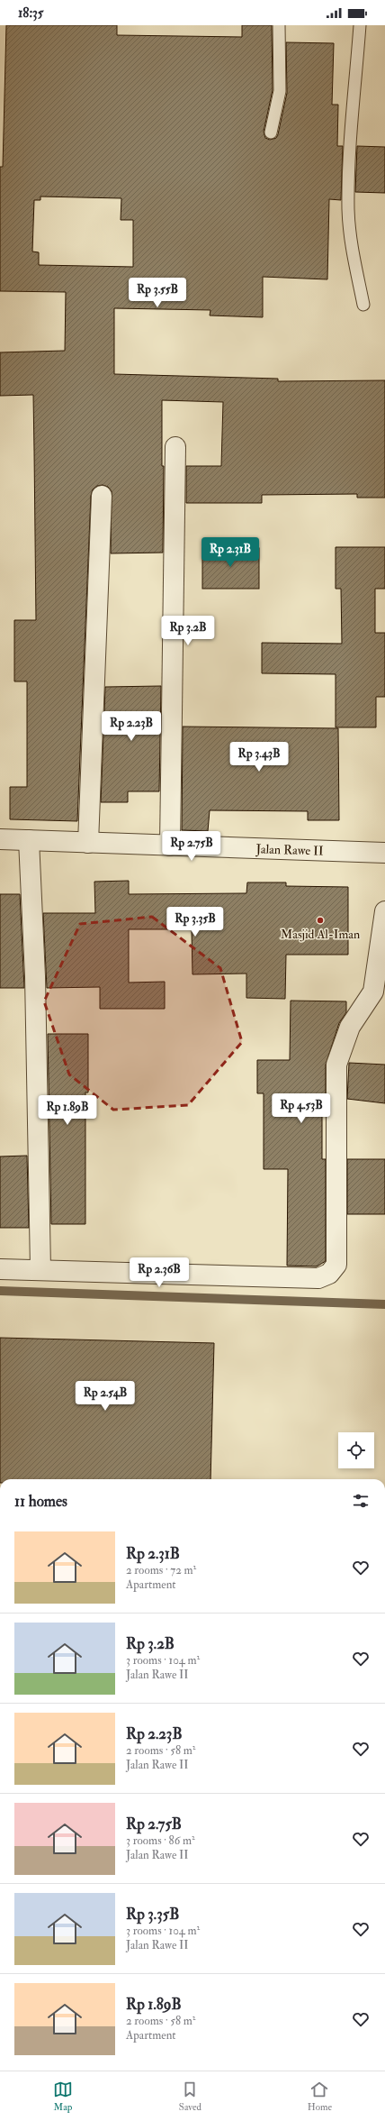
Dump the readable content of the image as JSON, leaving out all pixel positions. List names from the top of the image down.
{
  "streets": {
    "street": ["Jalan Rawe II"]
  },
  "places": ["Masjid Al-Iman"],
  "page": {
    "status": "18:35",
    "price": [
      "Rp 3.55B",
      "Rp 2.31B",
      "Rp 3.2B",
      "Rp 2.23B",
      "Rp 3.43B",
      "Rp 2.75B",
      "Rp 3.35B",
      "Rp 4.53B",
      "Rp 1.89B",
      "Rp 2.36B",
      "Rp 2.54B"
    ],
    "heading": "11 homes",
    "list": [
      {
        "name": "Rp 2.31B",
        "note": "2 rooms · 72 m² · Apartment"
      },
      {
        "name": "Rp 3.2B",
        "note": "3 rooms · 104 m² · Jalan Rawe II"
      },
      {
        "name": "Rp 2.23B",
        "note": "2 rooms · 58 m² · Jalan Rawe II"
      },
      {
        "name": "Rp 2.75B",
        "note": "3 rooms · 86 m² · Jalan Rawe II"
      },
      {
        "name": "Rp 3.35B",
        "note": "3 rooms · 104 m² · Jalan Rawe II"
      },
      {
        "name": "Rp 1.89B",
        "note": "2 rooms · 58 m² · Apartment"
      }
    ],
    "tabs": ["Map", "Saved", "Home"]
  }
}
